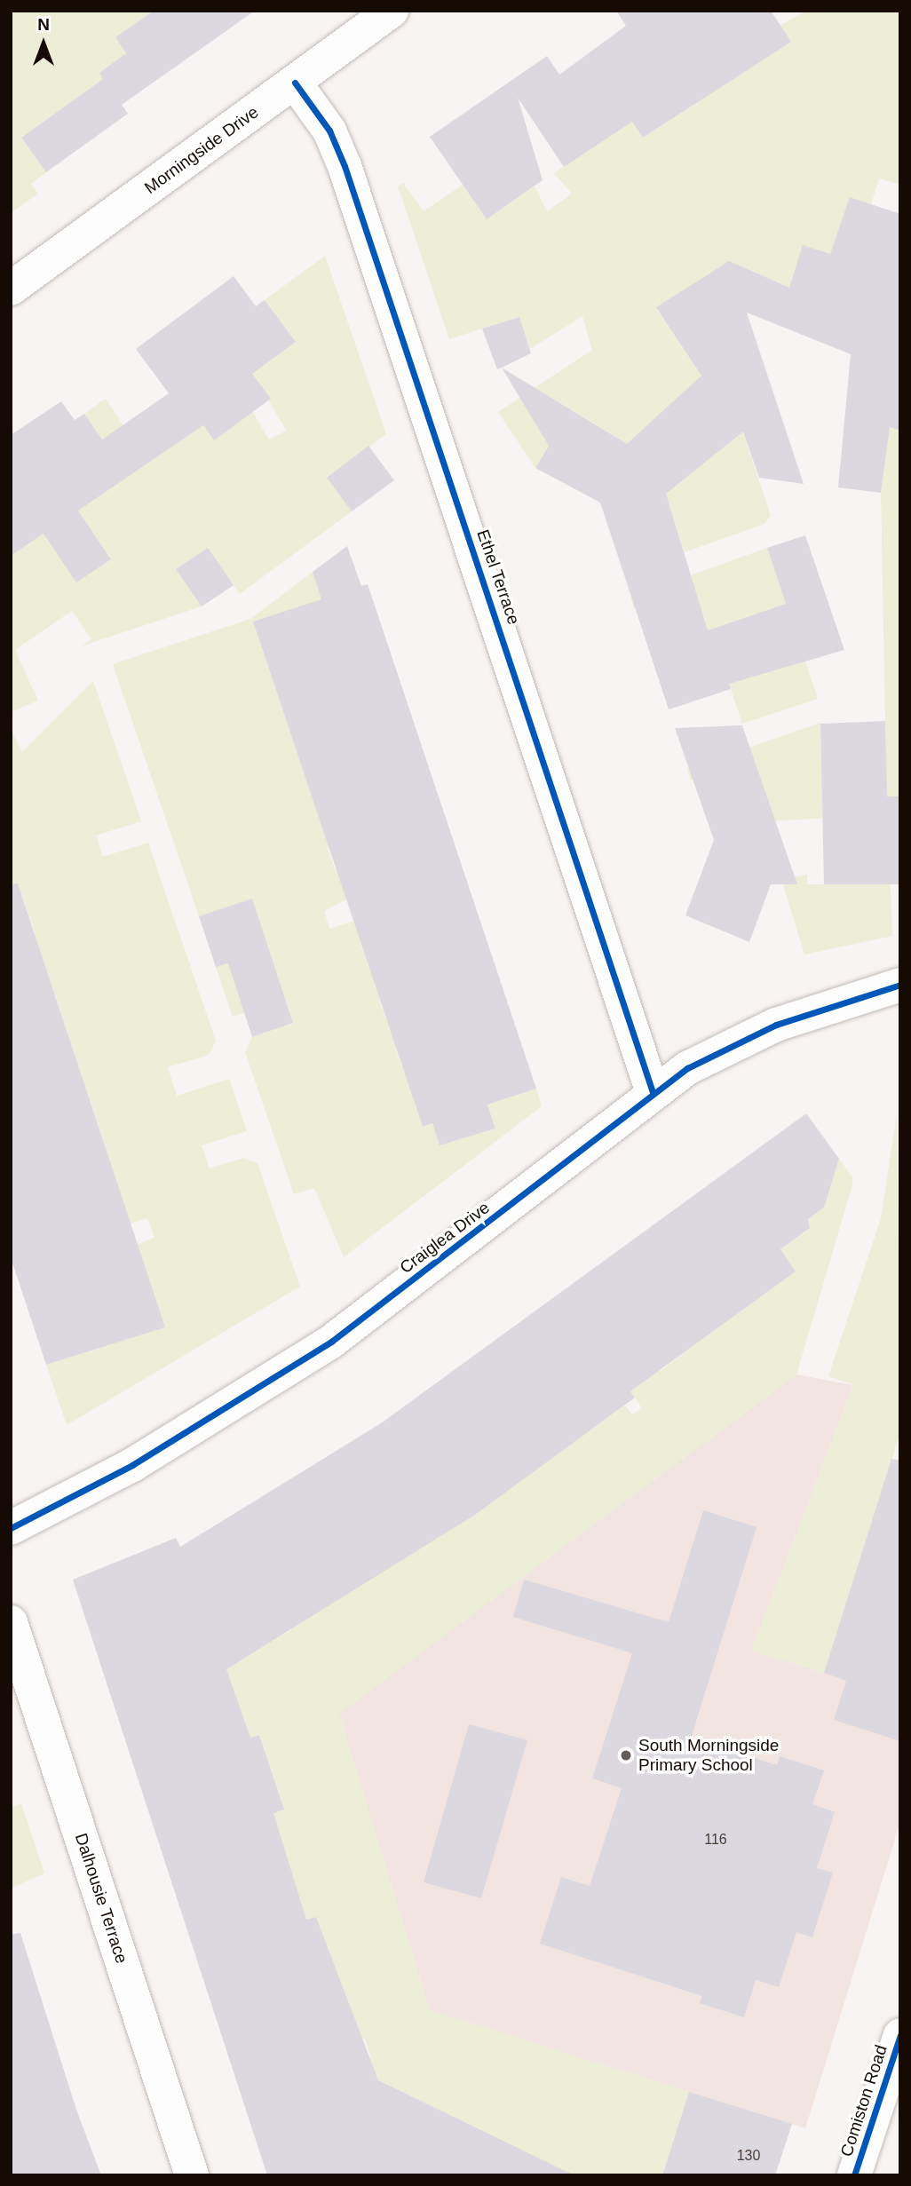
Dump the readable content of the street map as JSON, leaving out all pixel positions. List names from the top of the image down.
{
  "streets": {
    "street": [
      "Morningside Drive",
      "Ethel Terrace",
      "Craiglea Drive",
      "Dalhousie Terrace",
      "Comiston Road"
    ]
  },
  "crossings": [
    ["Morningside Drive", "Ethel Terrace"],
    ["Ethel Terrace", "Craiglea Drive"]
  ],
  "places": ["South Morningside Primary School"],
  "house_numbers": ["116", "130"],
  "north": "top"
}
